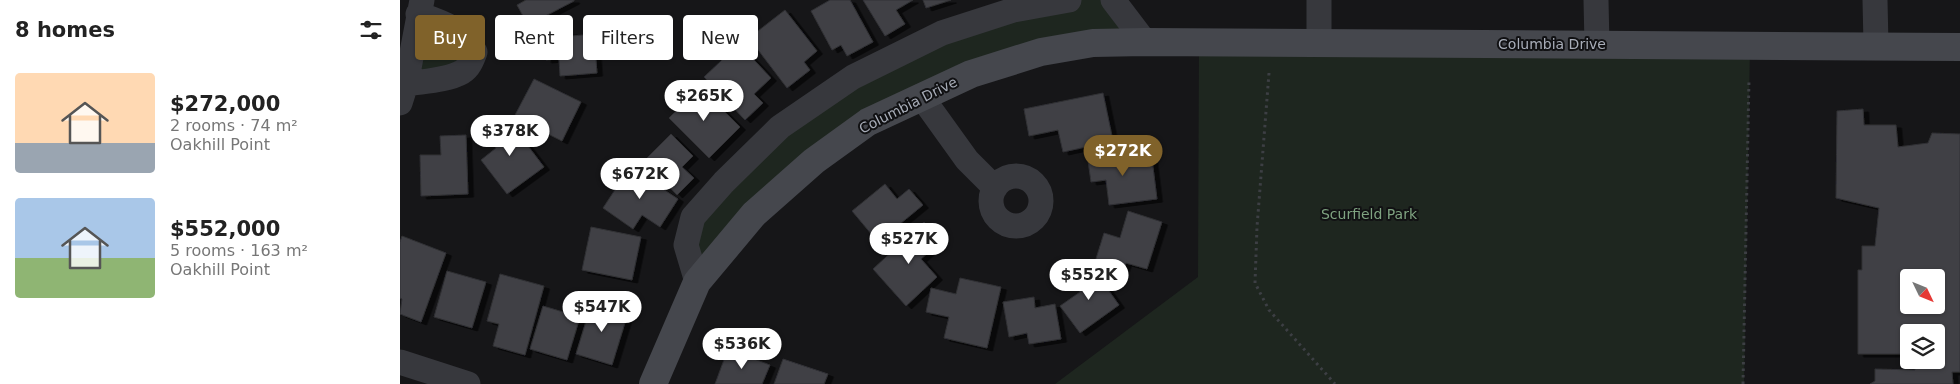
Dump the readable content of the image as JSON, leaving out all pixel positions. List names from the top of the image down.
{
  "streets": {
    "street": ["Columbia Drive"]
  },
  "parks": ["Scurfield Park"],
  "north": "bottom right",
  "page": {
    "heading": "8 homes",
    "chip": [
      "Buy",
      "Rent",
      "Filters",
      "New"
    ],
    "list": [
      {
        "name": "$272,000",
        "note": "2 rooms · 74 m² · Oakhill Point"
      },
      {
        "name": "$552,000",
        "note": "5 rooms · 163 m² · Oakhill Point"
      }
    ],
    "price": [
      "$265K",
      "$378K",
      "$272K",
      "$672K",
      "$527K",
      "$552K",
      "$547K",
      "$536K"
    ]
  }
}
